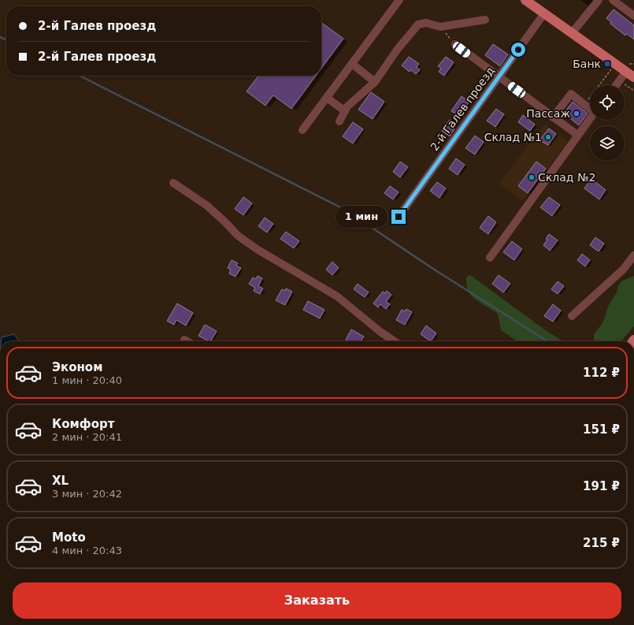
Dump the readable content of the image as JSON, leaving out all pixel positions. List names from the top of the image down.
{
  "streets": {
    "street": ["2-й Галев проезд"]
  },
  "places": {
    "transit": ["Банк"],
    "other": ["Пассаж", "Склад №1", "Склад №2"]
  },
  "page": {
    "banner": ["2-й Галев проезд", "2-й Галев проезд"],
    "bubble": "1 мин",
    "list": [
      {
        "name": "Эконом",
        "note": "1 мин · 20:40",
        "value": "112 ₽"
      },
      {
        "name": "Комфорт",
        "note": "2 мин · 20:41",
        "value": "151 ₽"
      },
      {
        "name": "XL",
        "note": "3 мин · 20:42",
        "value": "191 ₽"
      },
      {
        "name": "Moto",
        "note": "4 мин · 20:43",
        "value": "215 ₽"
      }
    ],
    "buttons": "Заказать"
  }
}
